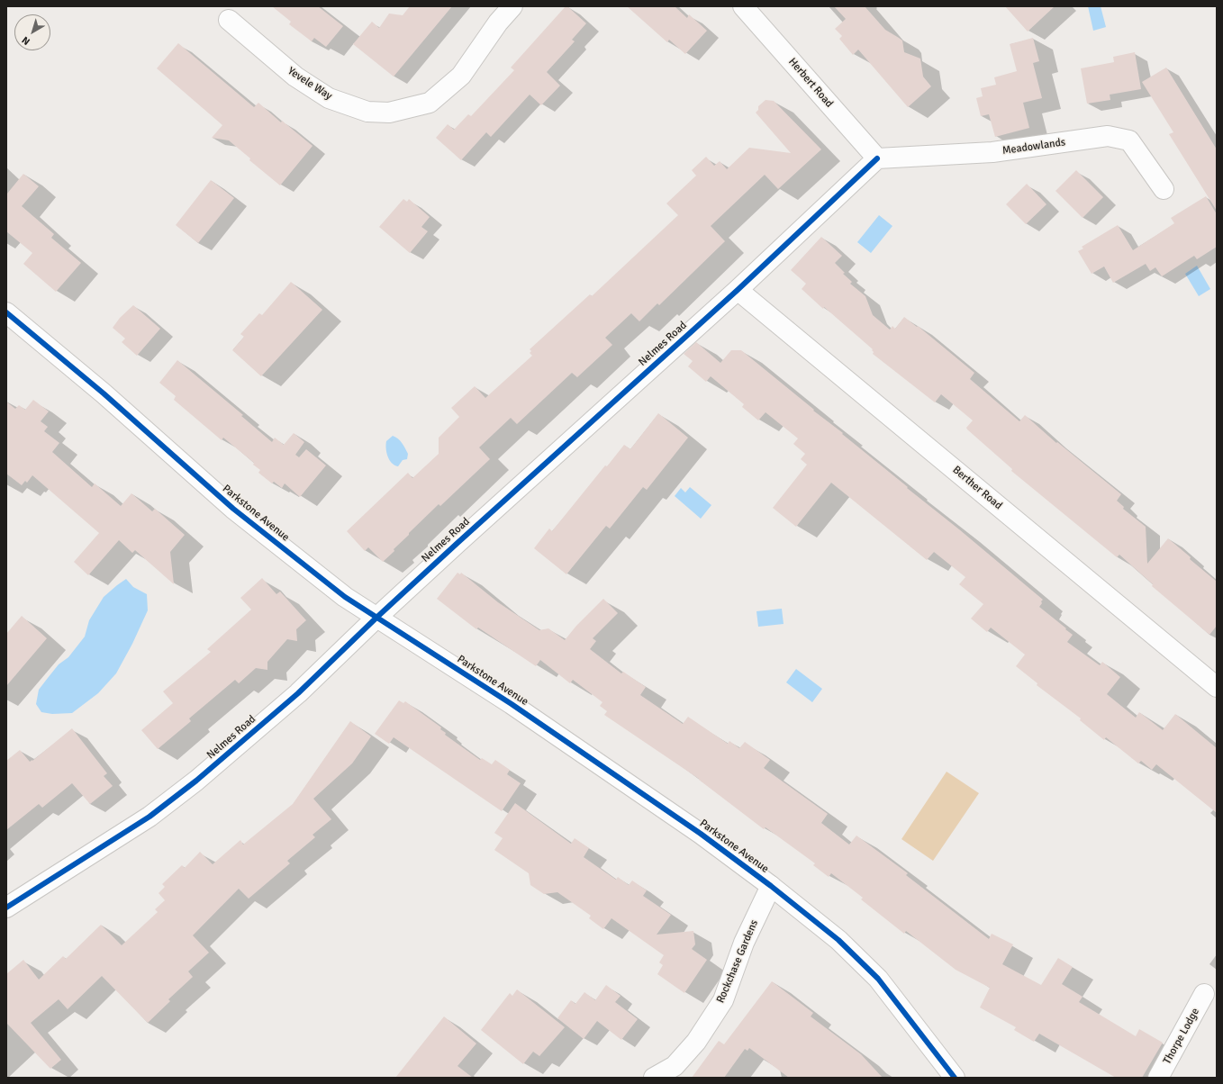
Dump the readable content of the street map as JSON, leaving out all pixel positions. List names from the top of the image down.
{
  "streets": {
    "street": [
      "Herbert Road",
      "Yevele Way",
      "Meadowlands",
      "Nelmes Road",
      "Berther Road",
      "Parkstone Avenue",
      "Rockchase Gardens",
      "Thorpe Lodge"
    ]
  },
  "crossings": [
    ["Herbert Road", "Meadowlands"],
    ["Herbert Road", "Nelmes Road"],
    ["Meadowlands", "Nelmes Road"],
    ["Nelmes Road", "Berther Road"],
    ["Nelmes Road", "Parkstone Avenue"],
    ["Parkstone Avenue", "Rockchase Gardens"]
  ],
  "north": "bottom left"
}
